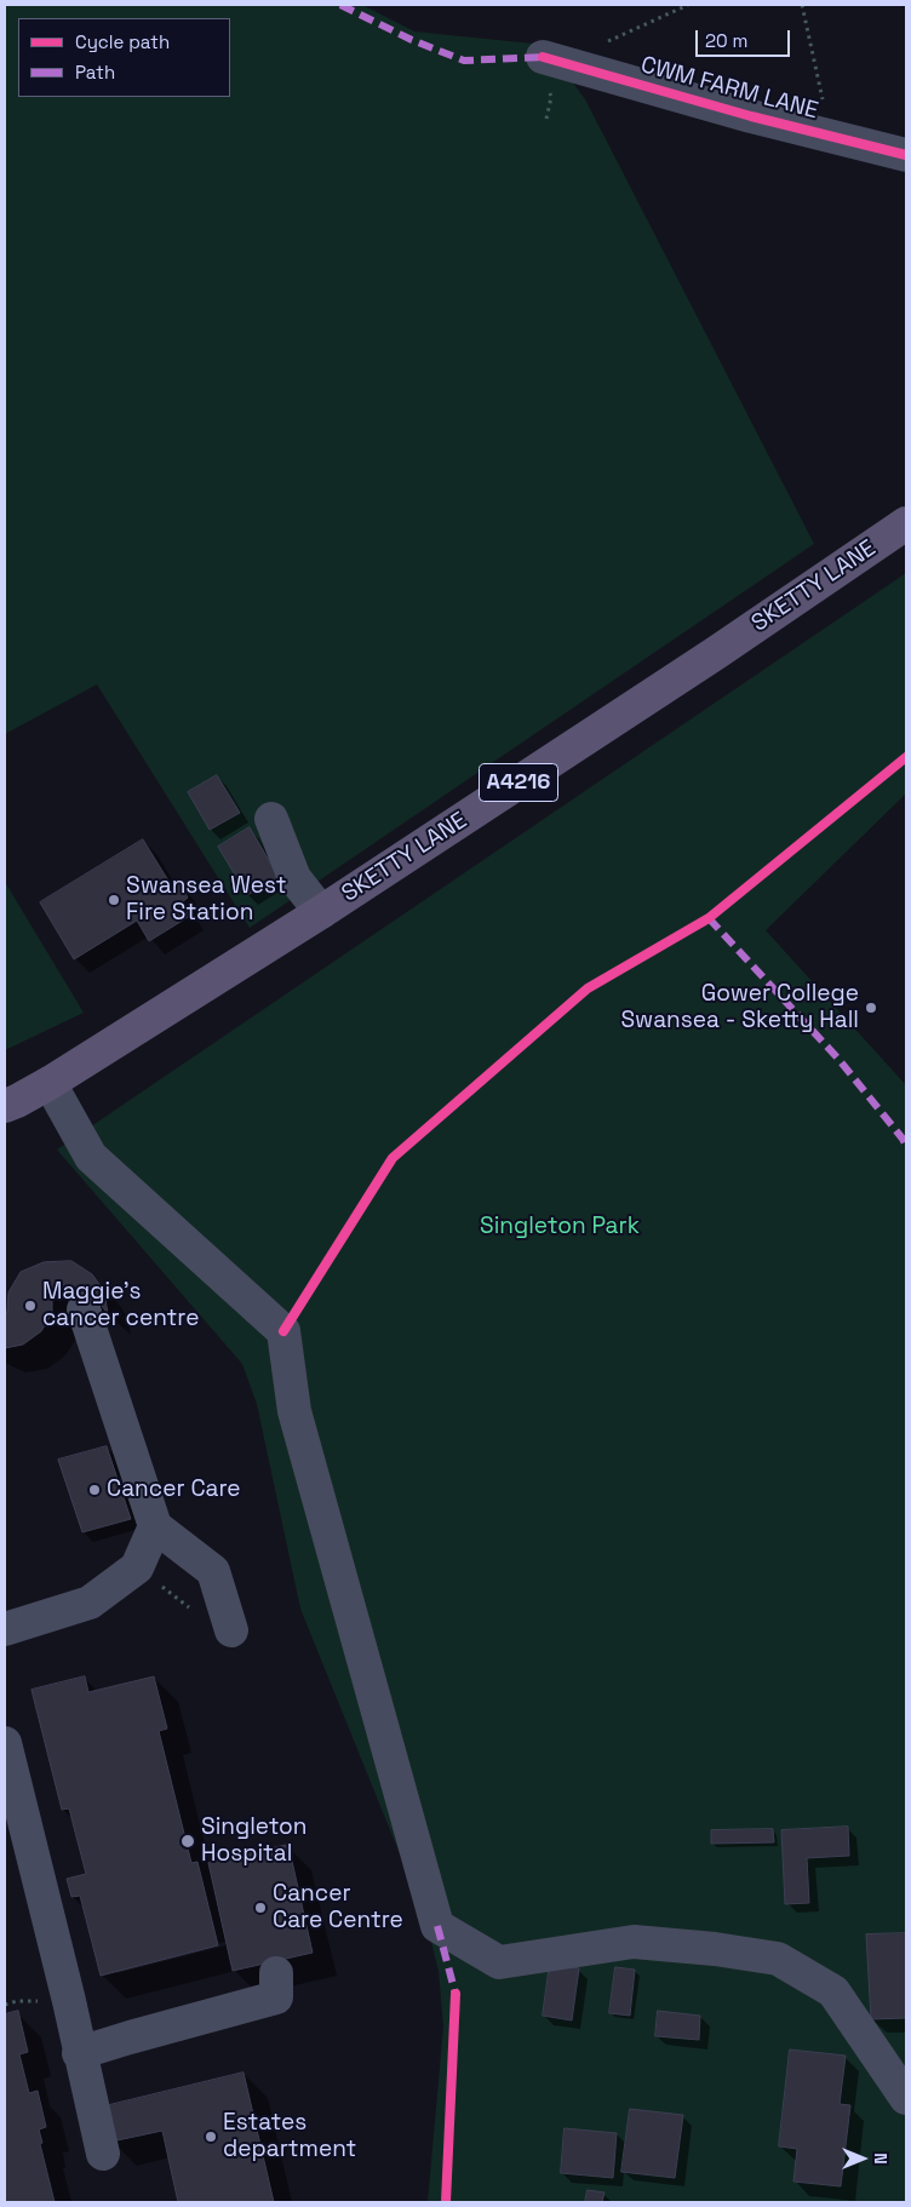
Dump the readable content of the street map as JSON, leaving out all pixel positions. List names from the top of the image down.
{
  "streets": {
    "main road": ["SKETTY LANE", "A4216"],
    "street": ["CWM FARM LANE"]
  },
  "parks": ["Singleton Park"],
  "places": [
    "Swansea West Fire Station",
    "Gower College Swansea - Sketty Hall",
    "Maggie's cancer centre",
    "Cancer Care",
    "Singleton Hospital",
    "Cancer Care Centre",
    "Estates department"
  ],
  "legend": ["Cycle path", "Path"],
  "scale_bar": "20 m",
  "north": "right"
}
